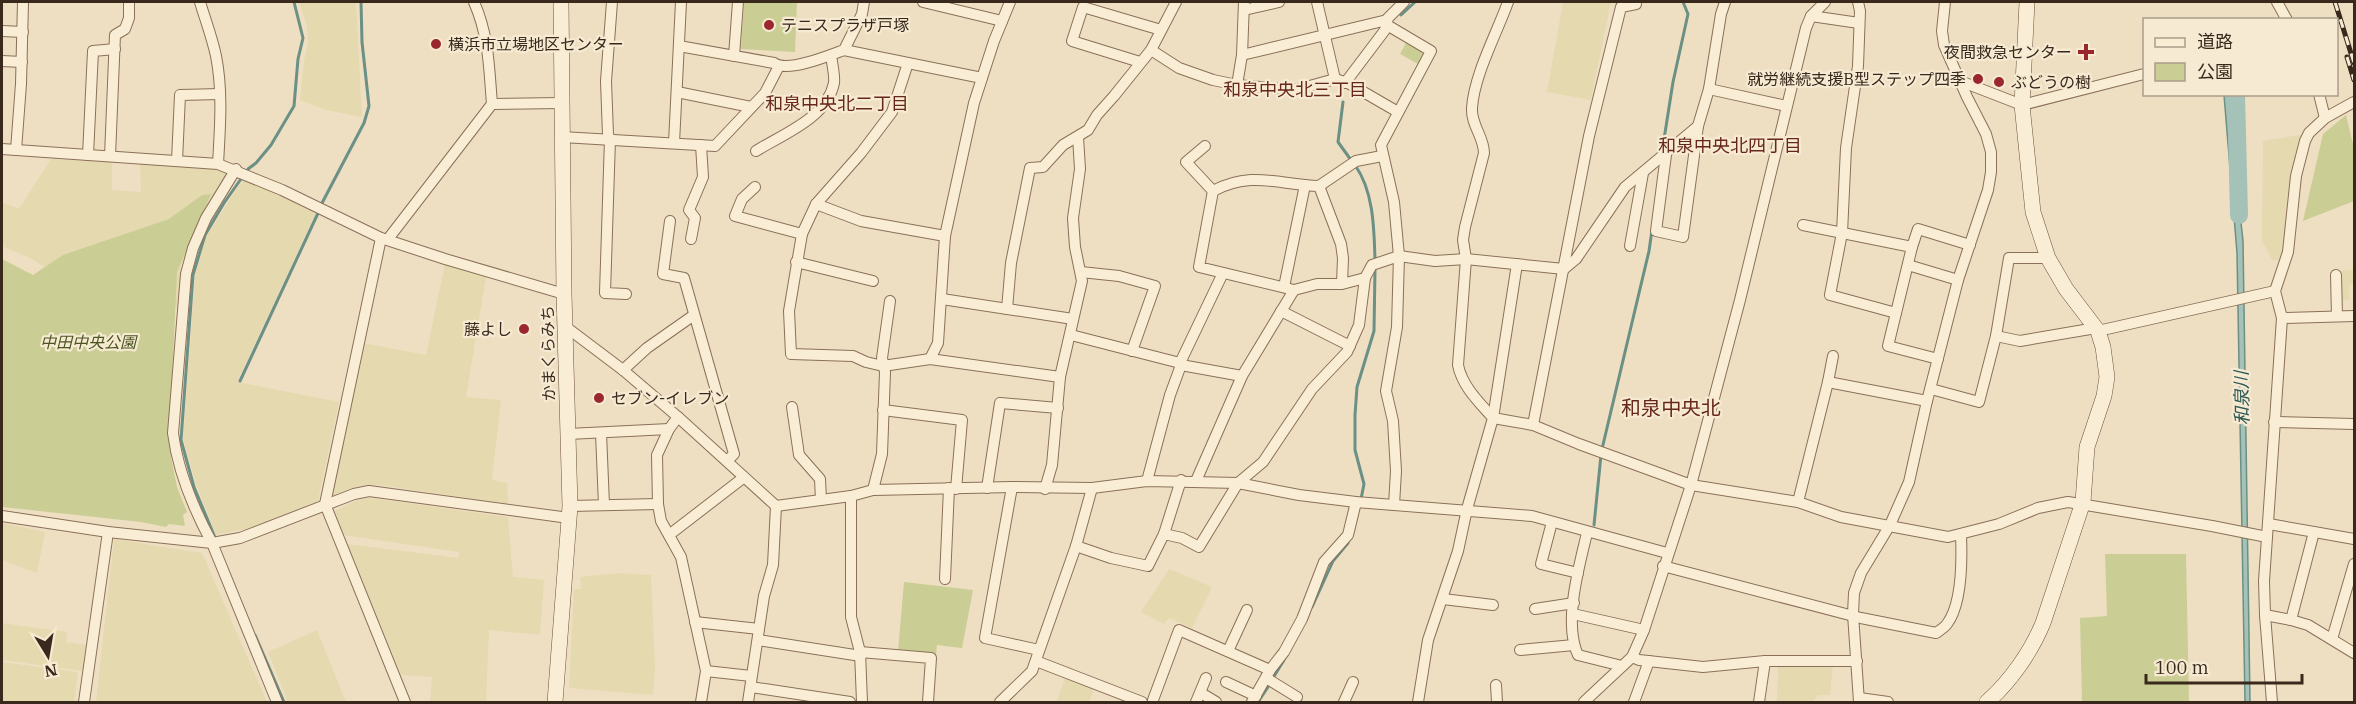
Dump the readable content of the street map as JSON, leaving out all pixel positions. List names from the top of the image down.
{
  "streets": {
    "street": ["かまくらみち"]
  },
  "districts": [
    "和泉中央北三丁目",
    "和泉中央北二丁目",
    "和泉中央北四丁目",
    "和泉中央北"
  ],
  "water": ["和泉川"],
  "parks": ["中田中央公園"],
  "places": {
    "other": [
      "テニスプラザ戸塚",
      "横浜市立場地区センター",
      "就労継続支援B型ステップ四季",
      "ぶどうの樹",
      "藤よし",
      "セブン-イレブン"
    ],
    "health": ["夜間救急センター"]
  },
  "legend": ["道路", "公園"],
  "scale_bar": "100 m",
  "north": "bottom"
}
